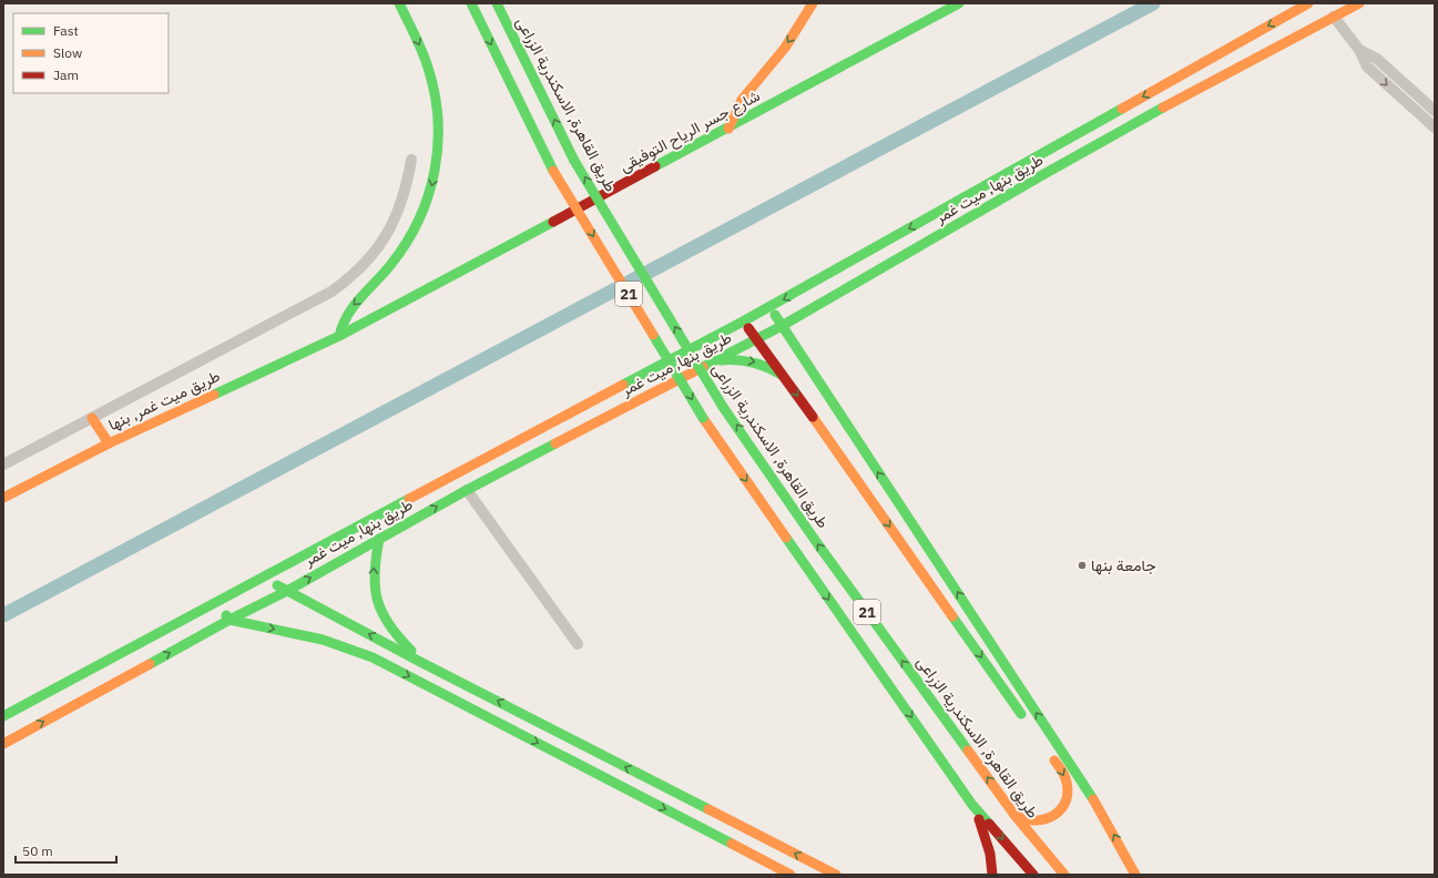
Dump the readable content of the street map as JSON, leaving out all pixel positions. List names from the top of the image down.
{
  "streets": {
    "main road": [
      "طريق القاهرة, الاسكندرية الزراعى",
      "شارع جسر الرياح التوفيقى",
      "طريق بنها, ميت غمر",
      "21",
      "طريق ميت غمر, بنها"
    ]
  },
  "crossings": [
    ["شارع جسر الرياح التوفيقى", "طريق ميت غمر, بنها"]
  ],
  "places": ["جامعة بنها"],
  "legend": ["Fast", "Slow", "Jam"],
  "scale_bar": "50 m"
}
